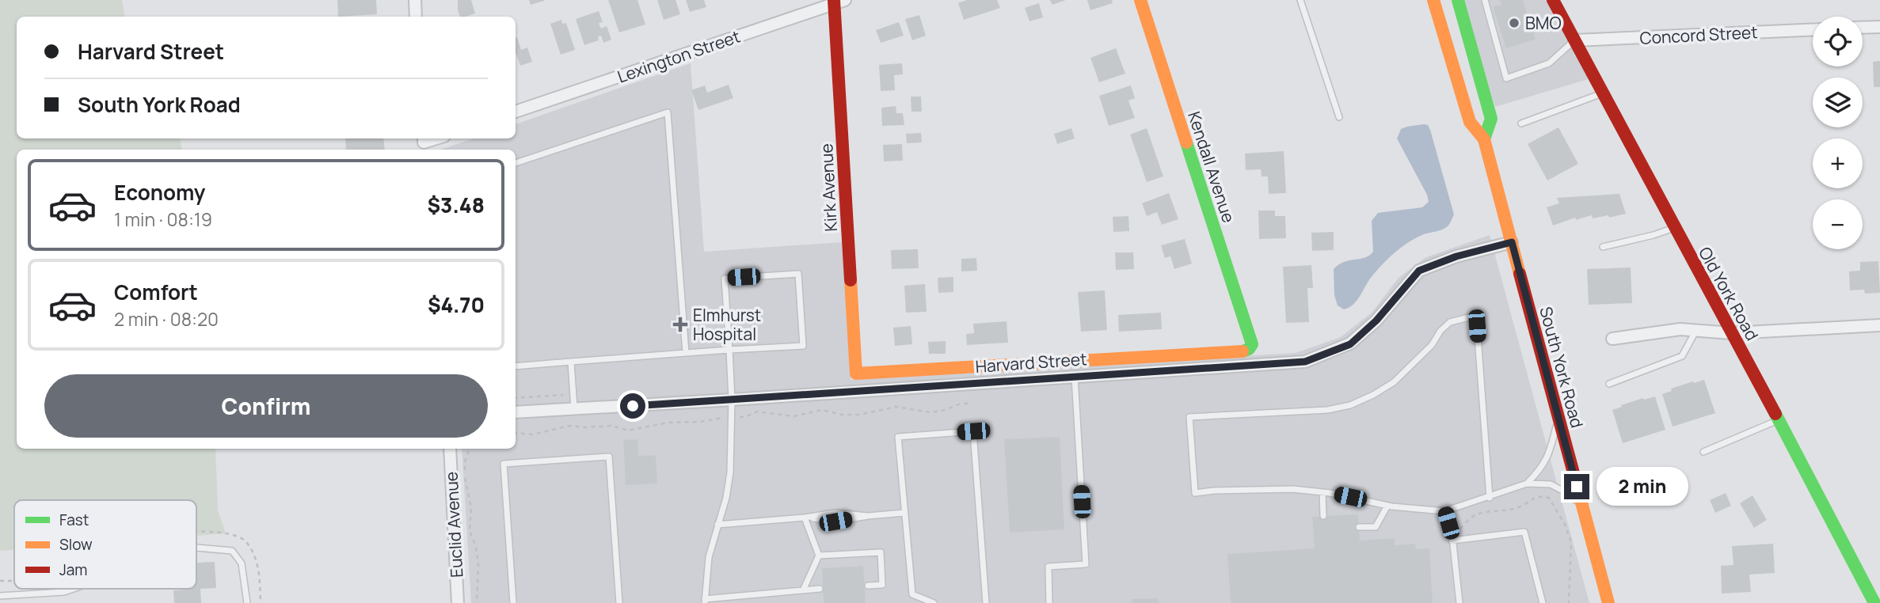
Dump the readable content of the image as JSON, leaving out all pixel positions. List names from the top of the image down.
{
  "streets": {
    "street": [
      "Concord Street",
      "Lexington Street",
      "Kendall Avenue",
      "Kirk Avenue",
      "Old York Road",
      "Harvard Street",
      "South York Road",
      "Euclid Avenue"
    ]
  },
  "crossings": [
    ["Concord Street", "Old York Road"],
    ["Lexington Street", "Kirk Avenue"],
    ["Kendall Avenue", "Harvard Street"],
    ["Kirk Avenue", "Harvard Street"],
    ["Harvard Street", "South York Road"]
  ],
  "places": {
    "other": ["BMO"],
    "health": ["Elmhurst Hospital"]
  },
  "legend": ["Fast", "Slow", "Jam"],
  "page": {
    "map_buttons": ["+", "−"],
    "banner": ["Harvard Street", "South York Road"],
    "list": [
      {
        "name": "Economy",
        "note": "1 min · 08:19",
        "value": "$3.48"
      },
      {
        "name": "Comfort",
        "note": "2 min · 08:20",
        "value": "$4.70"
      }
    ],
    "buttons": "Confirm",
    "bubble": "2 min"
  }
}
